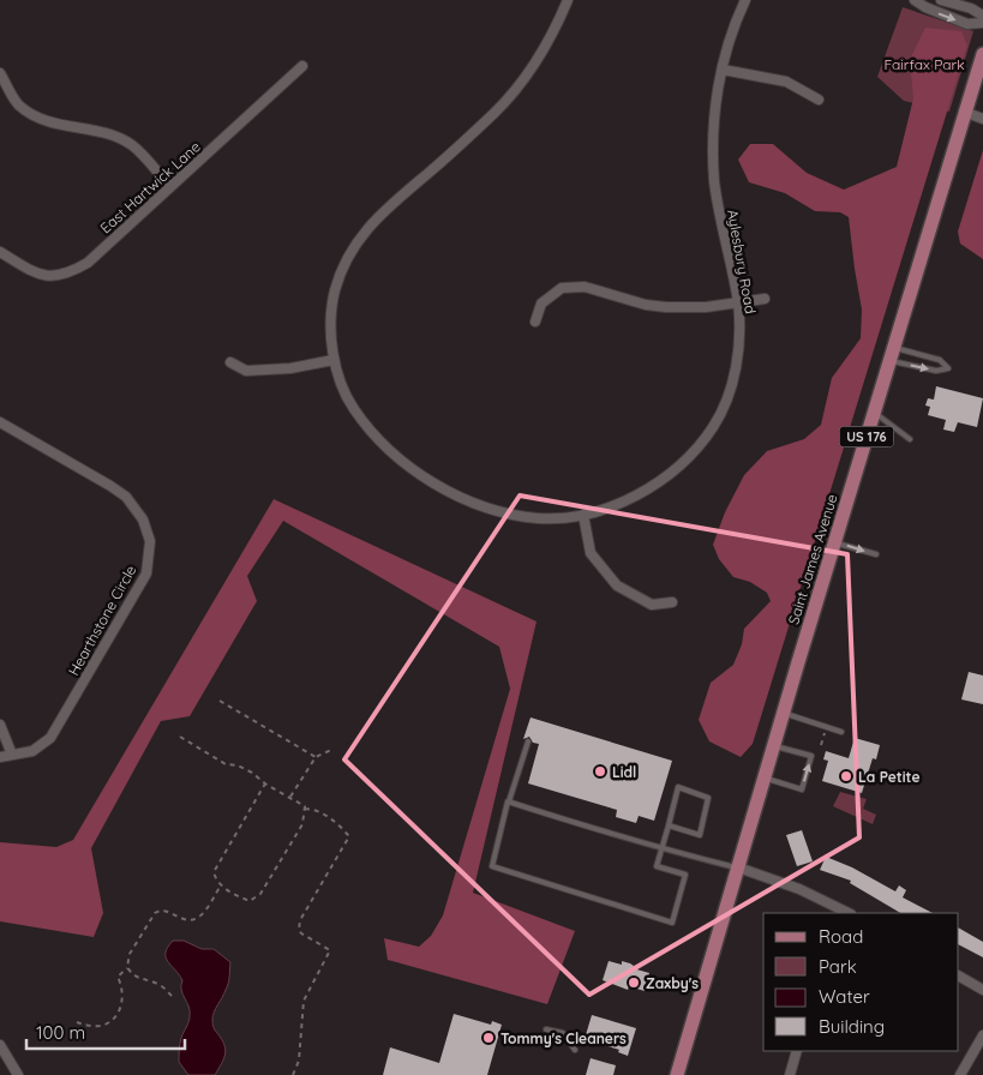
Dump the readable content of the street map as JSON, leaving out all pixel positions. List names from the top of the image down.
{
  "streets": {
    "main road": ["US 176", "Saint James Avenue"],
    "street": ["East Hartwick Lane", "Aylesbury Road", "Hearthstone Circle"]
  },
  "parks": ["Fairfax Park"],
  "places": [
    "Lidl",
    "La Petite",
    "Zaxby's",
    "Tommy's Cleaners"
  ],
  "legend": [
    "Road",
    "Park",
    "Water",
    "Building"
  ],
  "scale_bar": "100 m"
}
